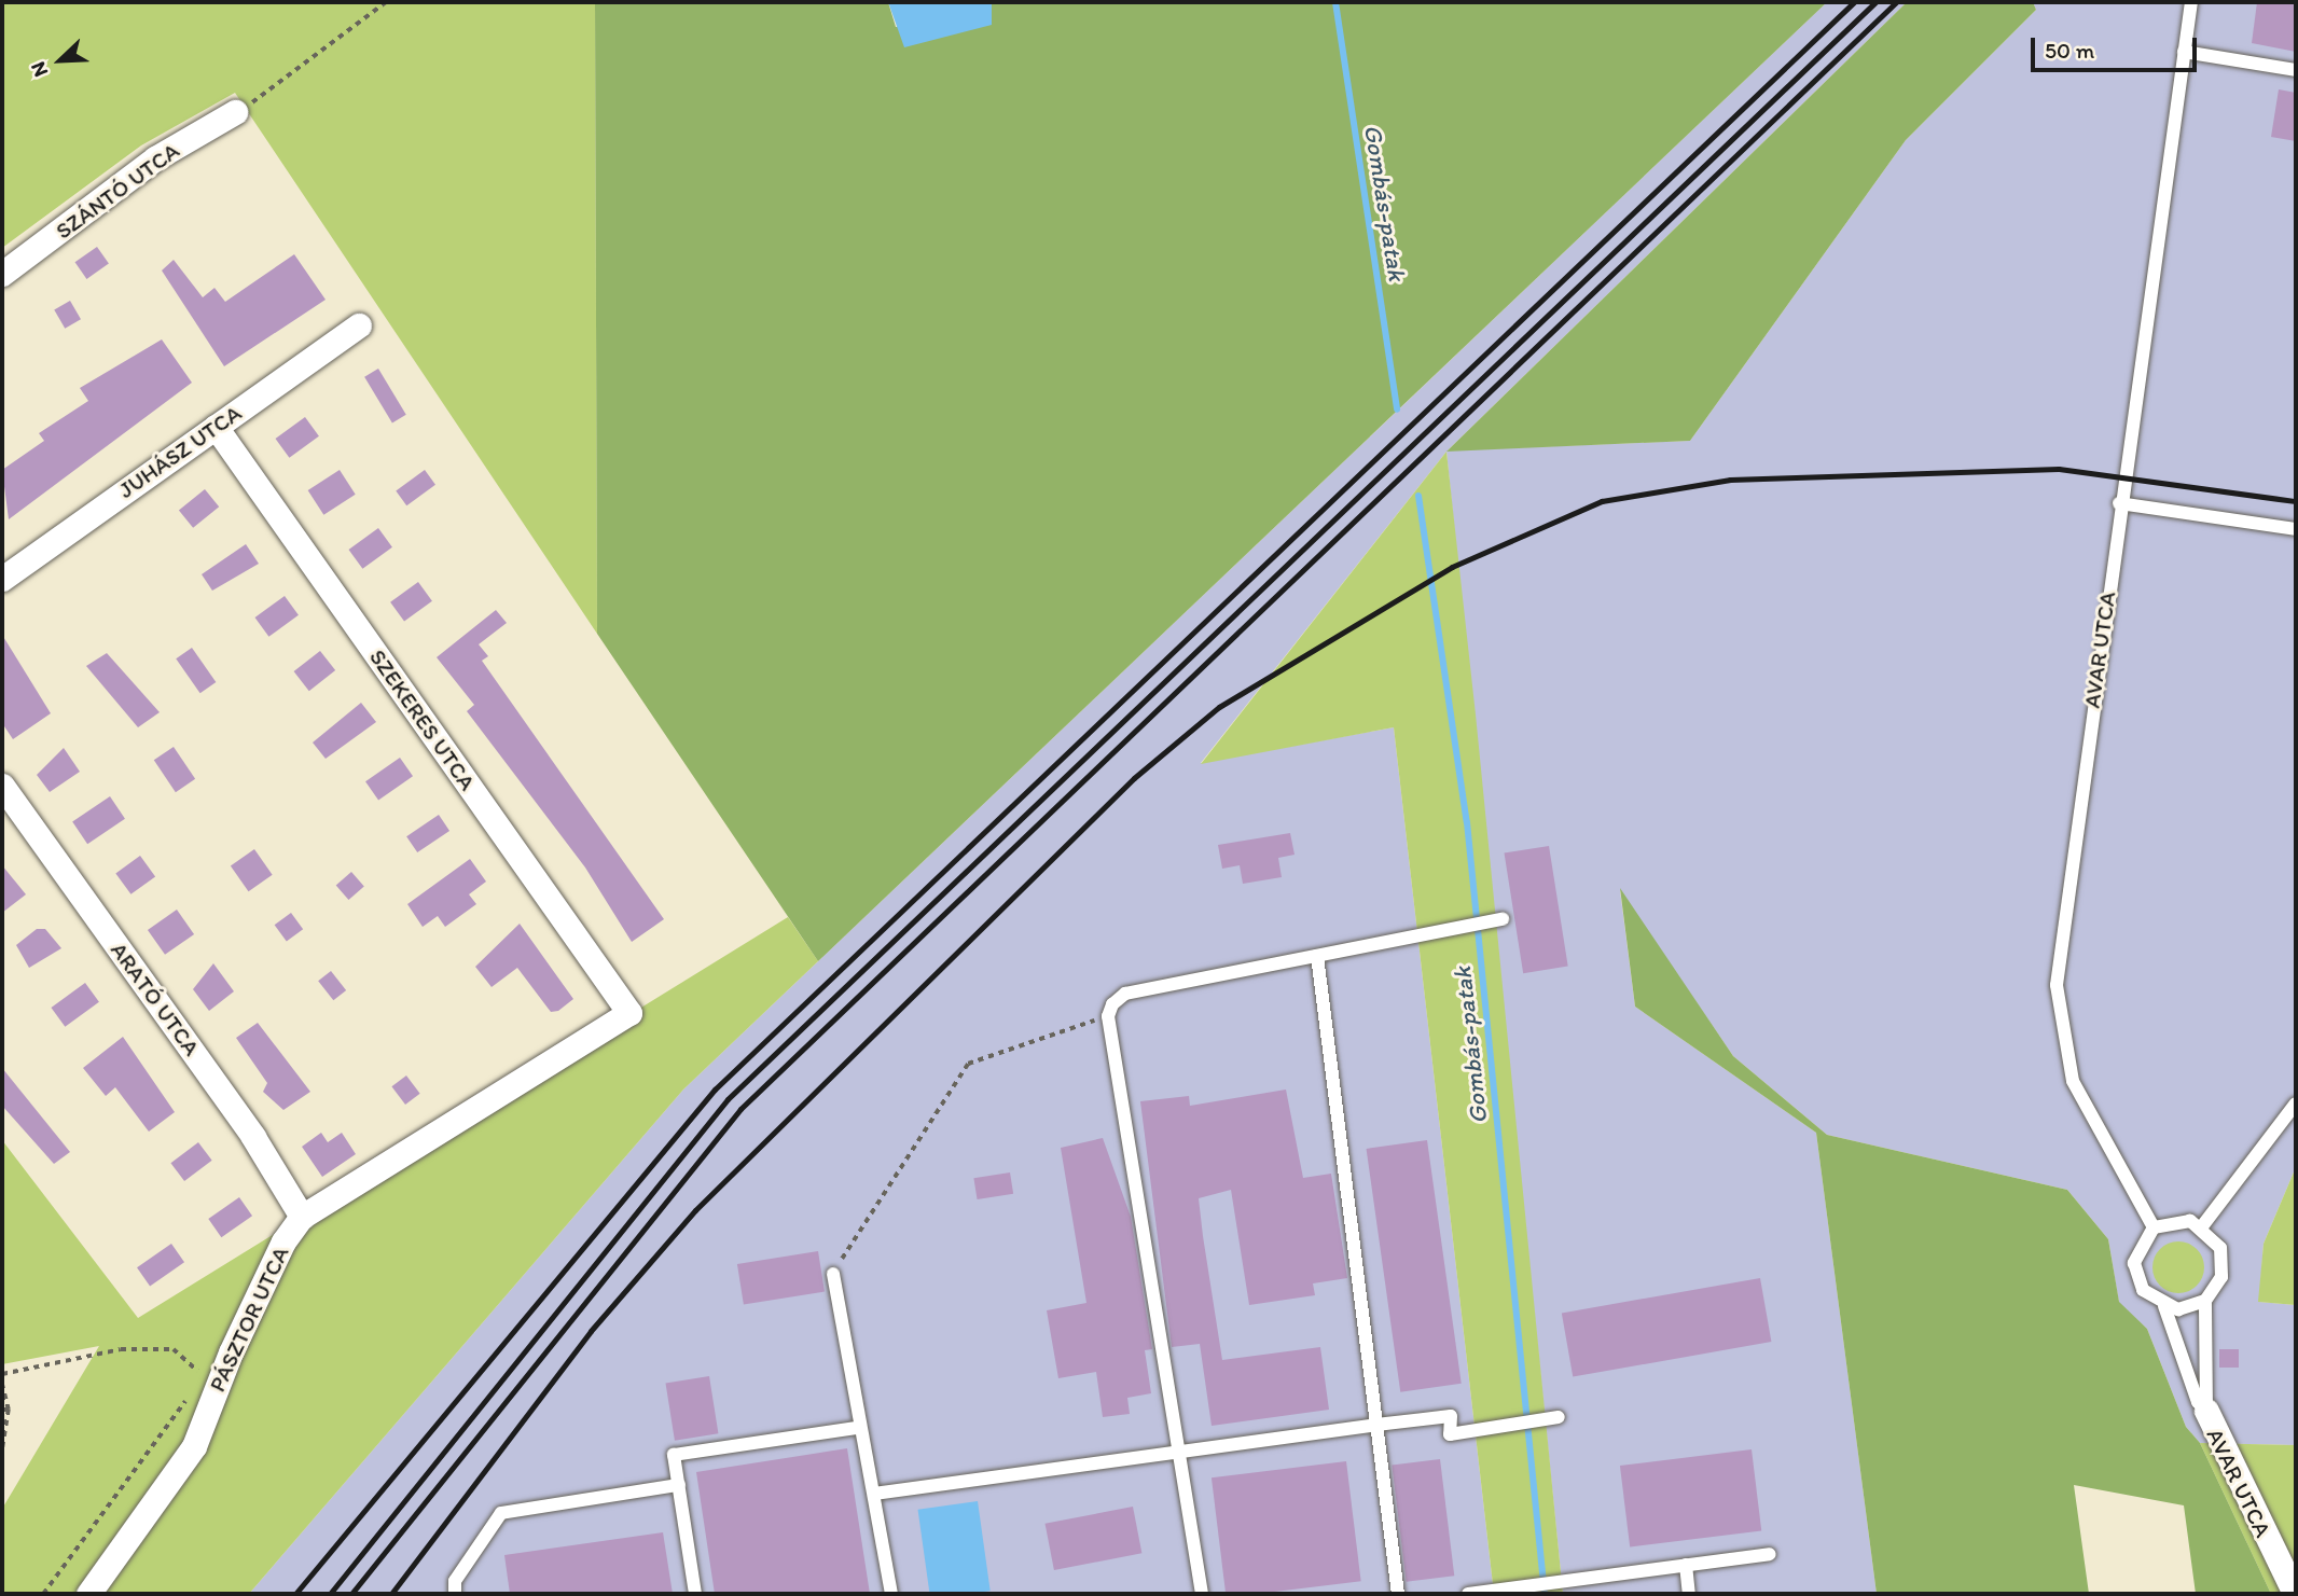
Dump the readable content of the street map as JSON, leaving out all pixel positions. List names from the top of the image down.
{
  "streets": {
    "street": [
      "SZÁNTÓ UTCA",
      "JUHÁSZ UTCA",
      "AVAR UTCA",
      "SZEKERES UTCA",
      "ARATÓ UTCA",
      "PÁSZTOR UTCA"
    ]
  },
  "crossings": [
    ["JUHÁSZ UTCA", "SZEKERES UTCA"],
    ["SZEKERES UTCA", "PÁSZTOR UTCA"],
    ["ARATÓ UTCA", "PÁSZTOR UTCA"]
  ],
  "water": ["Gombás-patak"],
  "scale_bar": "50 m",
  "north": "bottom left"
}
